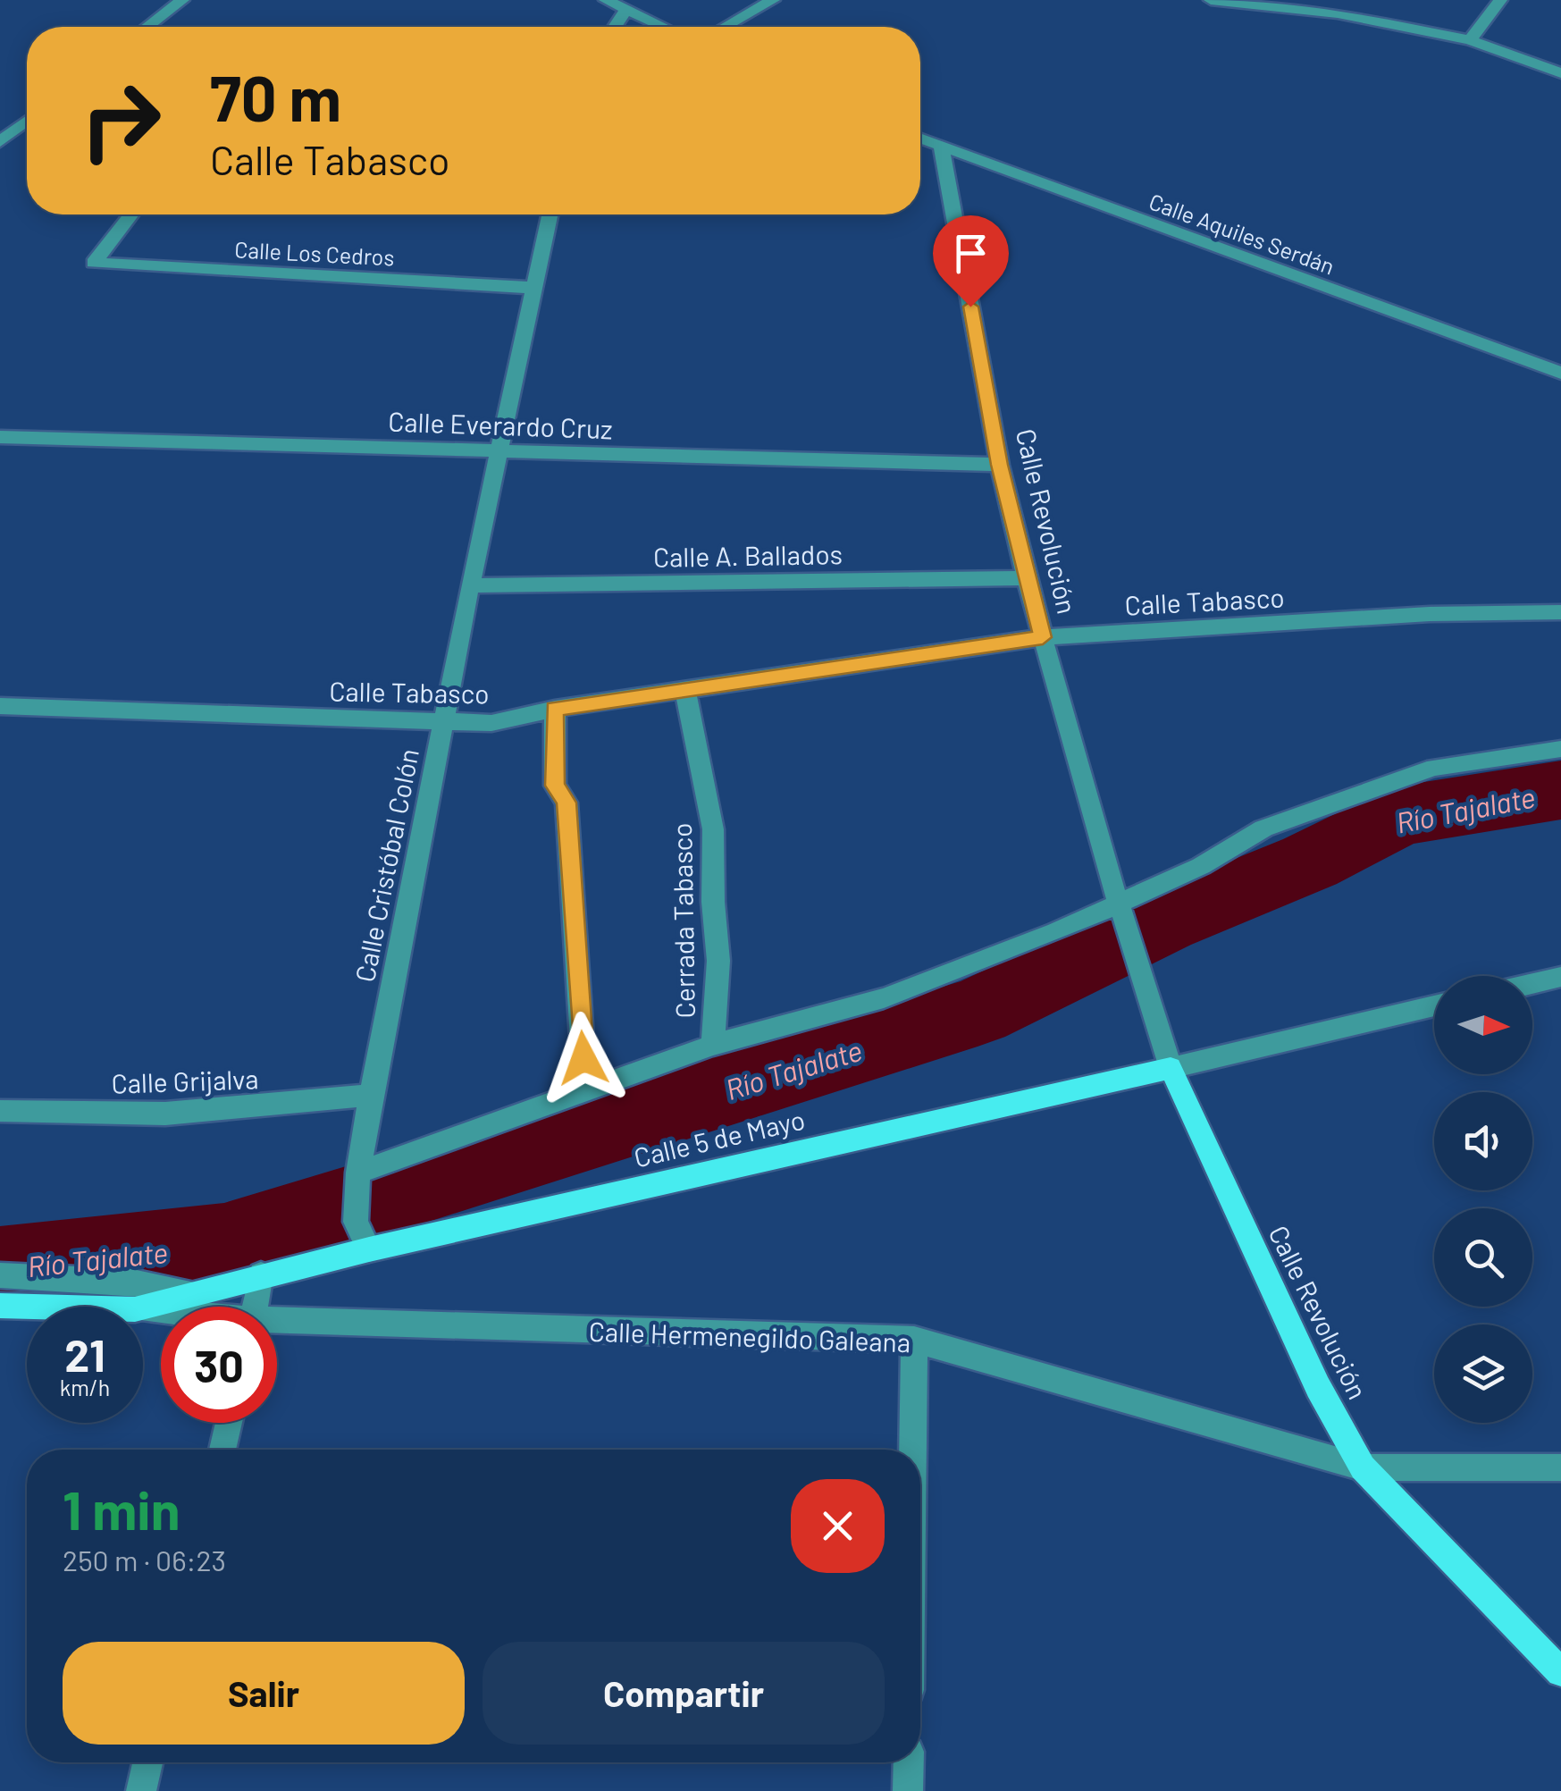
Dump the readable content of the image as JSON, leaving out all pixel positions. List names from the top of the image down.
{
  "streets": {
    "main road": ["Calle Revolución", "Calle 5 de Mayo"],
    "street": [
      "Calle Aquiles Serdán",
      "Calle Los Cedros",
      "Calle Everardo Cruz",
      "Calle A. Ballados",
      "Calle Tabasco",
      "Calle Cristóbal Colón",
      "Cerrada Tabasco",
      "Calle Grijalva",
      "Calle Hermenegildo Galeana"
    ]
  },
  "crossings": [
    ["Calle Aquiles Serdán", "Calle Revolución"],
    ["Calle Los Cedros", "Calle Cristóbal Colón"],
    ["Calle Everardo Cruz", "Calle Revolución"],
    ["Calle Everardo Cruz", "Calle Cristóbal Colón"],
    ["Calle Revolución", "Calle A. Ballados"],
    ["Calle Revolución", "Calle Tabasco"],
    ["Calle Revolución", "Calle 5 de Mayo"],
    ["Calle Revolución", "Calle Hermenegildo Galeana"],
    ["Calle A. Ballados", "Calle Cristóbal Colón"],
    ["Calle Tabasco", "Calle Cristóbal Colón"],
    ["Calle Tabasco", "Cerrada Tabasco"],
    ["Calle Cristóbal Colón", "Calle Grijalva"],
    ["Calle Cristóbal Colón", "Calle 5 de Mayo"]
  ],
  "water": ["Río Tajalate"],
  "north": "right",
  "page": {
    "turn": ["70 m", "Calle Tabasco"],
    "speed": "21 km/h",
    "limit": "30",
    "heading": ["1 min", "250 m · 06:23"],
    "buttons": ["Salir", "Compartir"]
  }
}
